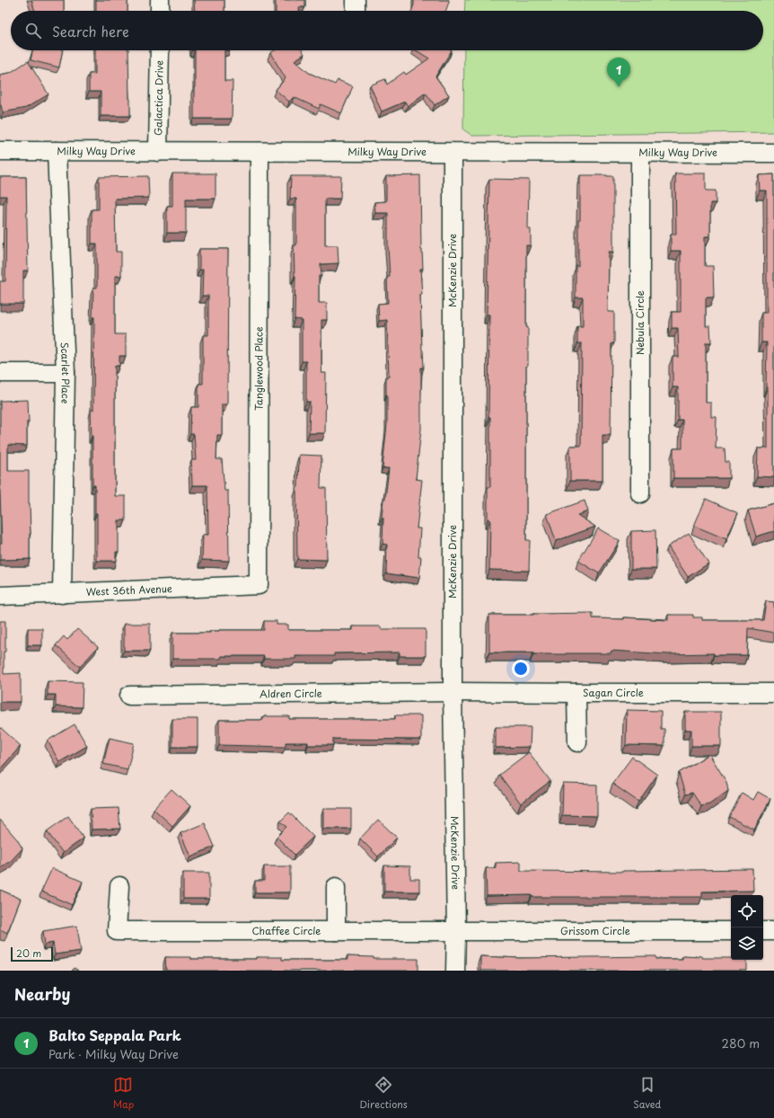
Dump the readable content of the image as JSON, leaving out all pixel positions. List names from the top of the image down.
{
  "streets": {
    "street": [
      "Galactica Drive",
      "Milky Way Drive",
      "McKenzie Drive",
      "Nebula Circle",
      "Tanglewood Place",
      "Scarlet Place",
      "West 36th Avenue",
      "Sagan Circle",
      "Aldren Circle",
      "Chaffee Circle",
      "Grissom Circle"
    ]
  },
  "crossings": [
    ["Galactica Drive", "Milky Way Drive"],
    ["Milky Way Drive", "McKenzie Drive"],
    ["Milky Way Drive", "Nebula Circle"],
    ["Milky Way Drive", "Tanglewood Place"],
    ["Milky Way Drive", "Scarlet Place"],
    ["McKenzie Drive", "Sagan Circle"],
    ["McKenzie Drive", "Aldren Circle"],
    ["McKenzie Drive", "Chaffee Circle"],
    ["McKenzie Drive", "Grissom Circle"],
    ["Tanglewood Place", "West 36th Avenue"],
    ["Scarlet Place", "West 36th Avenue"],
    ["Sagan Circle", "Aldren Circle"],
    ["Chaffee Circle", "Grissom Circle"]
  ],
  "scale_bar": "20 m",
  "page": {
    "search": "Search here",
    "pins": "1",
    "scale": "20 m",
    "heading": "Nearby",
    "list": [
      {
        "mark": "1",
        "name": "Balto Seppala Park",
        "note": "Park · Milky Way Drive",
        "value": "280 m"
      }
    ],
    "nav": ["Map", "Directions", "Saved"]
  }
}
